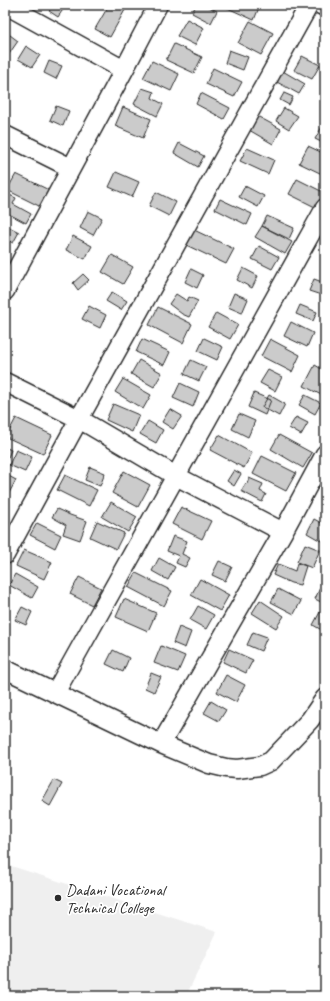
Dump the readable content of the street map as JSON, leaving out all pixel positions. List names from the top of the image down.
{
  "places": ["Dadani Vocational Technical College"]
}
